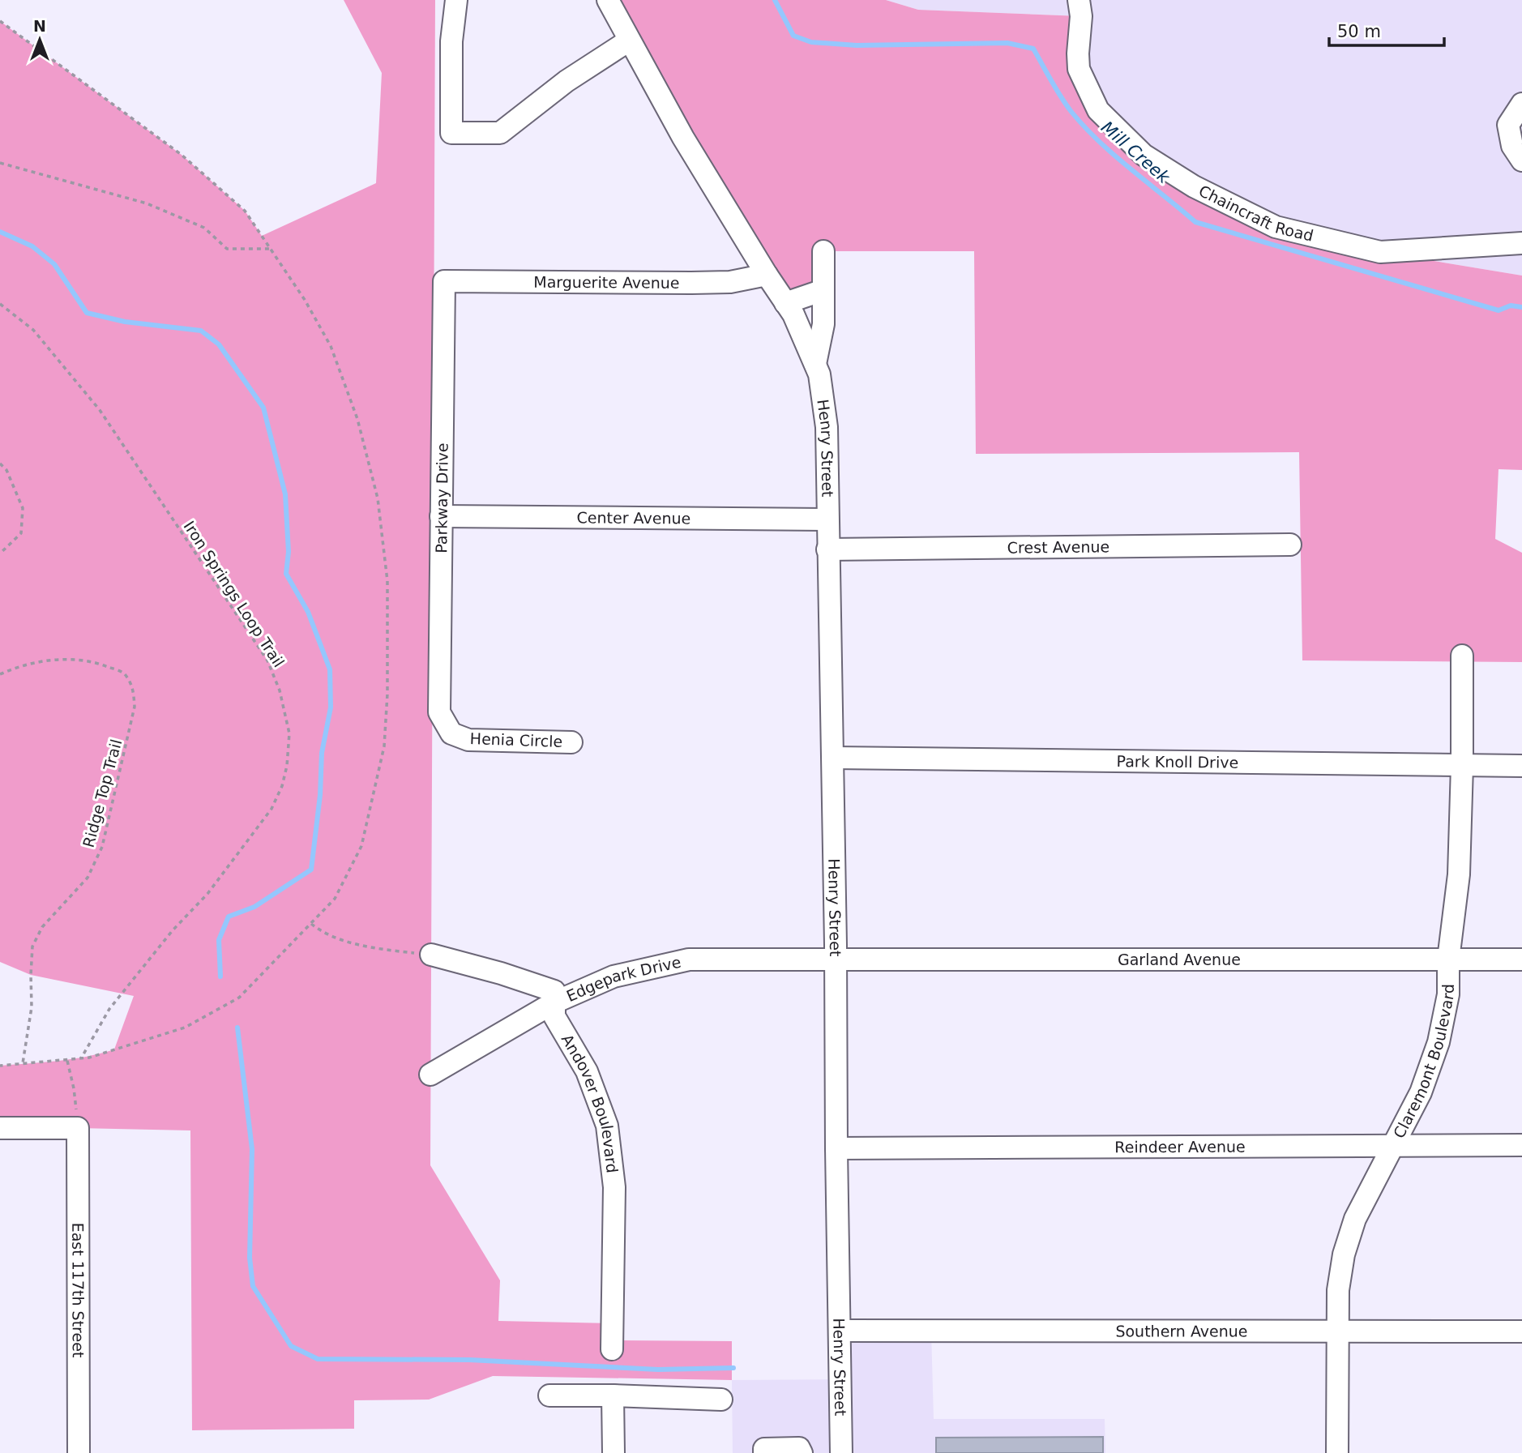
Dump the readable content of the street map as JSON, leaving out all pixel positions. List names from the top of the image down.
{
  "streets": {
    "street": [
      "Chaincraft Road",
      "Marguerite Avenue",
      "Henry Street",
      "Parkway Drive",
      "Center Avenue",
      "Crest Avenue",
      "Henia Circle",
      "Park Knoll Drive",
      "Garland Avenue",
      "Edgepark Drive",
      "Claremont Boulevard",
      "Andover Boulevard",
      "Reindeer Avenue",
      "East 117th Street",
      "Southern Avenue"
    ],
    "path": ["Iron Springs Loop Trail", "Ridge Top Trail"]
  },
  "crossings": [
    ["Marguerite Avenue", "Henry Street"],
    ["Marguerite Avenue", "Parkway Drive"],
    ["Henry Street", "Center Avenue"],
    ["Henry Street", "Crest Avenue"],
    ["Henry Street", "Park Knoll Drive"],
    ["Henry Street", "Garland Avenue"],
    ["Henry Street", "Edgepark Drive"],
    ["Henry Street", "Reindeer Avenue"],
    ["Henry Street", "Southern Avenue"],
    ["Parkway Drive", "Center Avenue"],
    ["Parkway Drive", "Henia Circle"],
    ["Park Knoll Drive", "Claremont Boulevard"],
    ["Garland Avenue", "Edgepark Drive"],
    ["Garland Avenue", "Claremont Boulevard"],
    ["Edgepark Drive", "Andover Boulevard"],
    ["Claremont Boulevard", "Reindeer Avenue"],
    ["Claremont Boulevard", "Southern Avenue"]
  ],
  "water": ["Mill Creek"],
  "scale_bar": "50 m",
  "north": "top"
}
